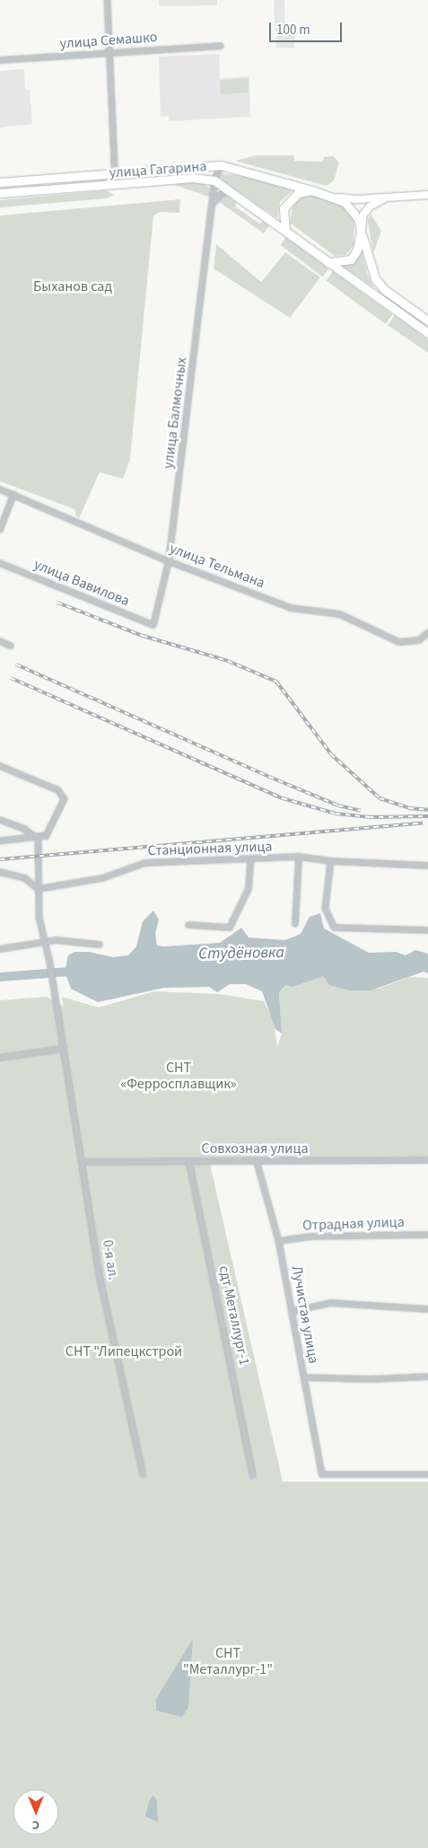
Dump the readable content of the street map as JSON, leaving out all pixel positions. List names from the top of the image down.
{
  "streets": {
    "main road": ["улица Гагарина"],
    "street": [
      "улица Семашко",
      "улица Балмочных",
      "улица Тельмана",
      "улица Вавилова",
      "Станционная улица",
      "Совхозная улица",
      "Отрадная улица",
      "0-я ал.",
      "Лучистая улица",
      "сдт Металлург-1"
    ]
  },
  "crossings": [
    ["улица Гагарина", "улица Балмочных"],
    ["улица Балмочных", "улица Тельмана"],
    ["улица Балмочных", "улица Вавилова"],
    ["Станционная улица", "0-я ал."],
    ["Совхозная улица", "0-я ал."],
    ["Совхозная улица", "Лучистая улица"],
    ["Совхозная улица", "сдт Металлург-1"],
    ["Отрадная улица", "Лучистая улица"]
  ],
  "water": ["Студёновка"],
  "parks": [
    "Быханов сад",
    "СНТ «Ферросплавщик»",
    "СНТ \"Липецкстрой",
    "СНТ \"Металлург-1\""
  ],
  "scale_bar": "100 m",
  "north": "bottom"
}
